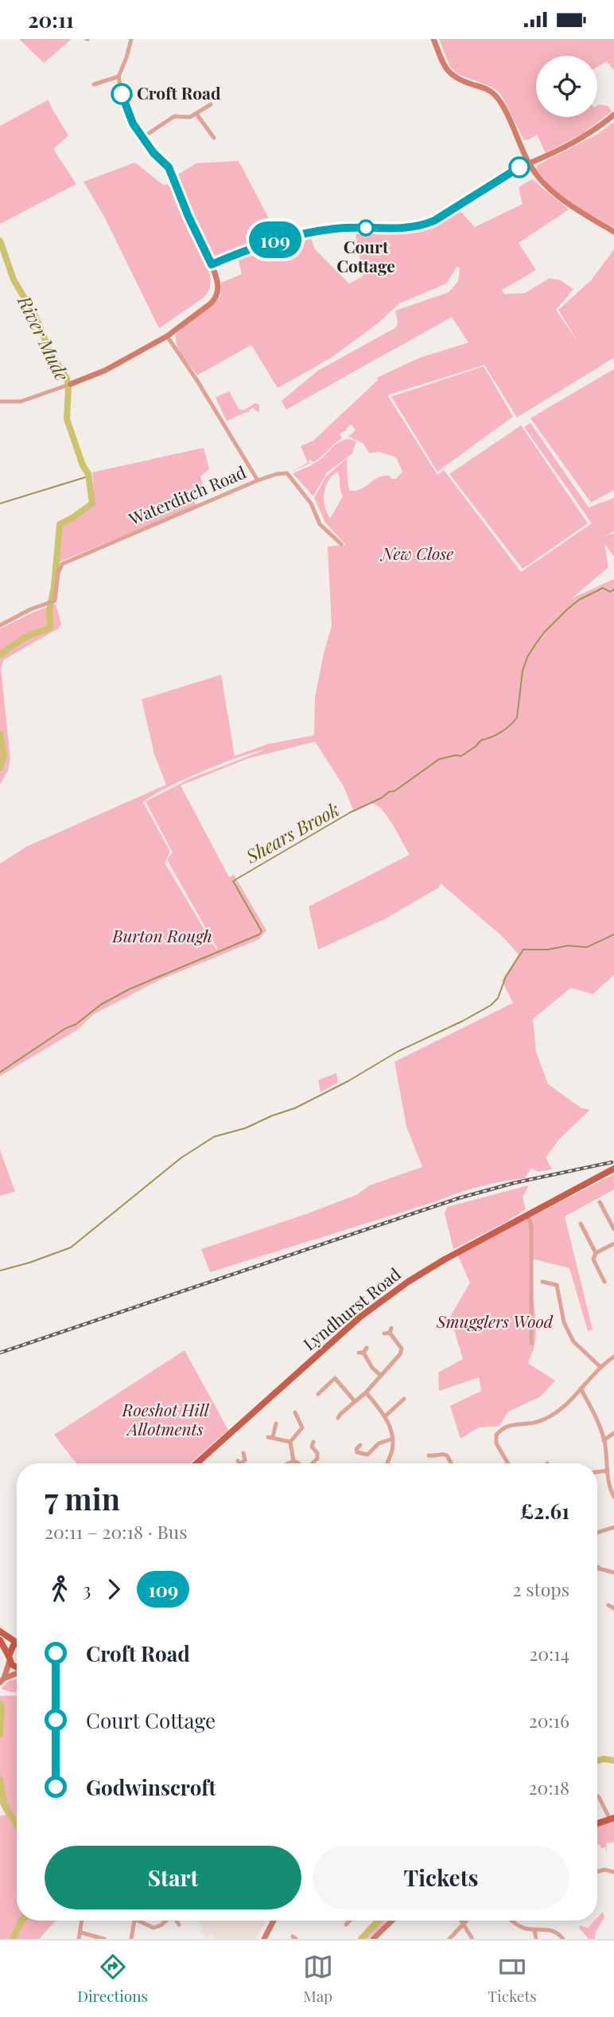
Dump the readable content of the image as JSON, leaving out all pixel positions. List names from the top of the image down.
{
  "streets": {
    "main road": ["Lyndhurst Road"],
    "street": ["Waterditch Road"]
  },
  "water": ["River Mude", "Shears Brook"],
  "parks": [
    "New Close",
    "Burton Rough",
    "Smugglers Wood",
    "Roeshot Hill Allotments"
  ],
  "places": ["Croft Road", "Court Cottage"],
  "lines": ["bus line 109"],
  "page": {
    "status": "20:11",
    "on_map": "109",
    "heading": ["7 min", "20:11 – 20:18 · Bus", "£2.61"],
    "legs": ["3", "109", "2 stops"],
    "list": [
      {
        "name": "Croft Road",
        "value": "20:14"
      },
      {
        "name": "Court Cottage",
        "value": "20:16"
      },
      {
        "name": "Godwinscroft",
        "value": "20:18"
      }
    ],
    "buttons": ["Start", "Tickets"],
    "tabs": ["Directions", "Map", "Tickets"]
  }
}
